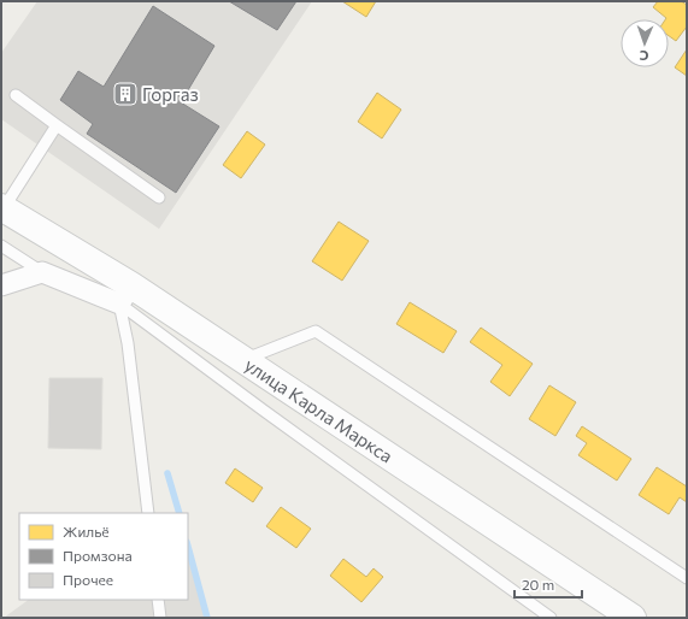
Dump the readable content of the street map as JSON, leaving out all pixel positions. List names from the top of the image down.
{
  "streets": {
    "main road": ["улица Карла Маркса"]
  },
  "places": {
    "building": ["Горгаз"]
  },
  "legend": ["Жильё", "Промзона", "Прочее"],
  "scale_bar": "20 m",
  "north": "bottom"
}
